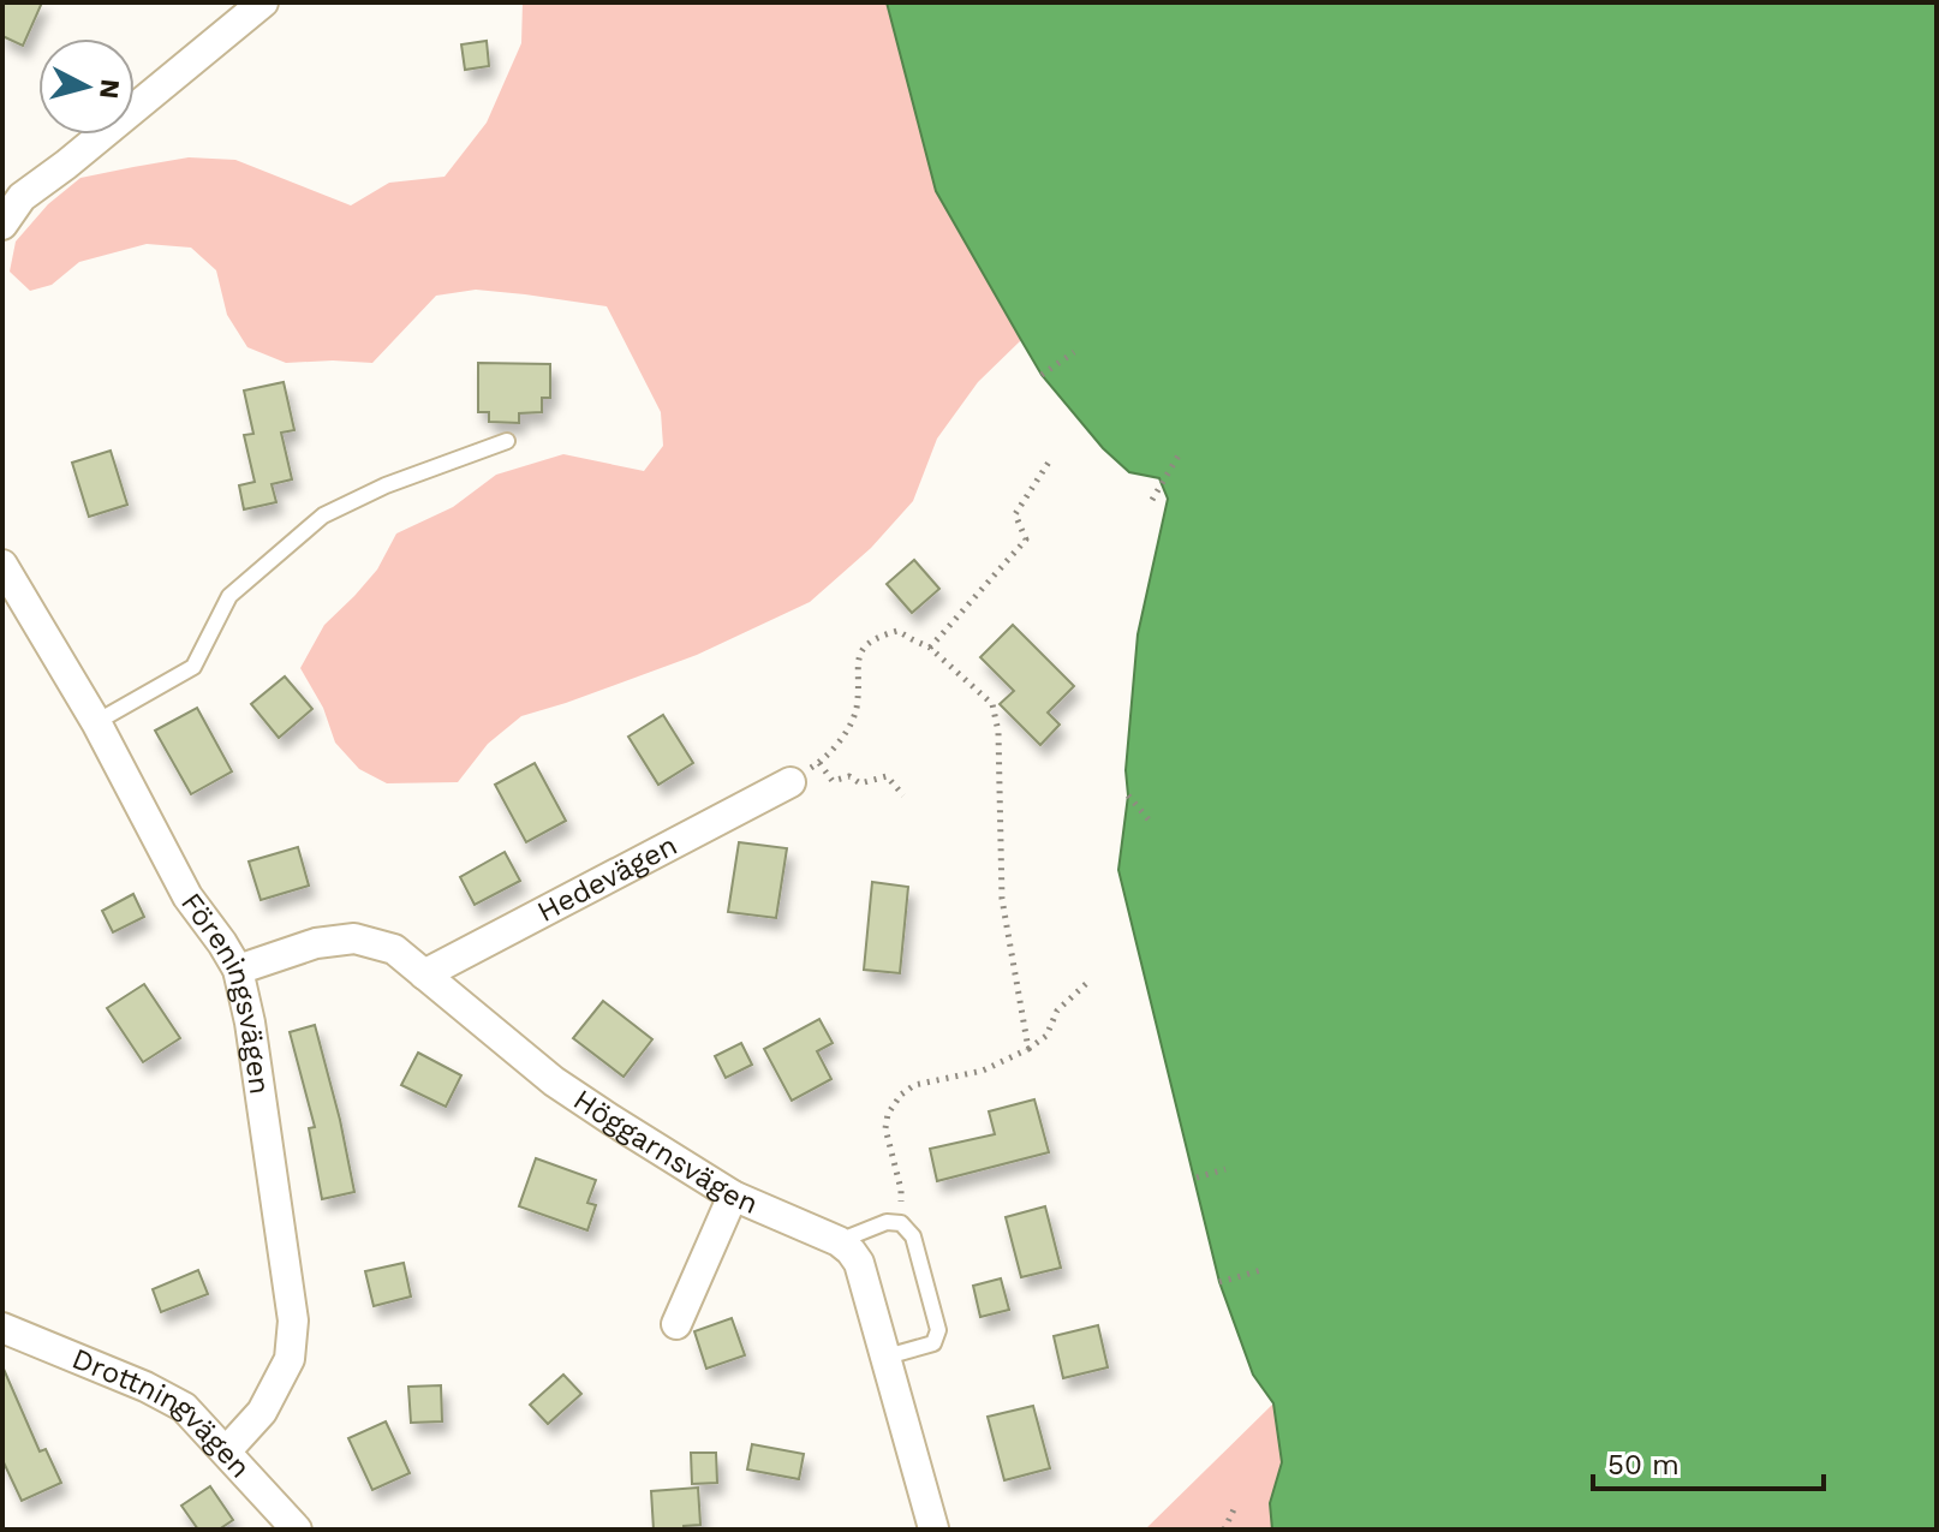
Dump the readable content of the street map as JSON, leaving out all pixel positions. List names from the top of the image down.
{
  "streets": {
    "street": [
      "Hedevägen",
      "Föreningsvägen",
      "Höggarnsvägen",
      "Drottningvägen"
    ]
  },
  "crossings": [
    ["Hedevägen", "Höggarnsvägen"],
    ["Föreningsvägen", "Höggarnsvägen"],
    ["Föreningsvägen", "Drottningvägen"]
  ],
  "scale_bar": "50 m",
  "north": "right"
}
